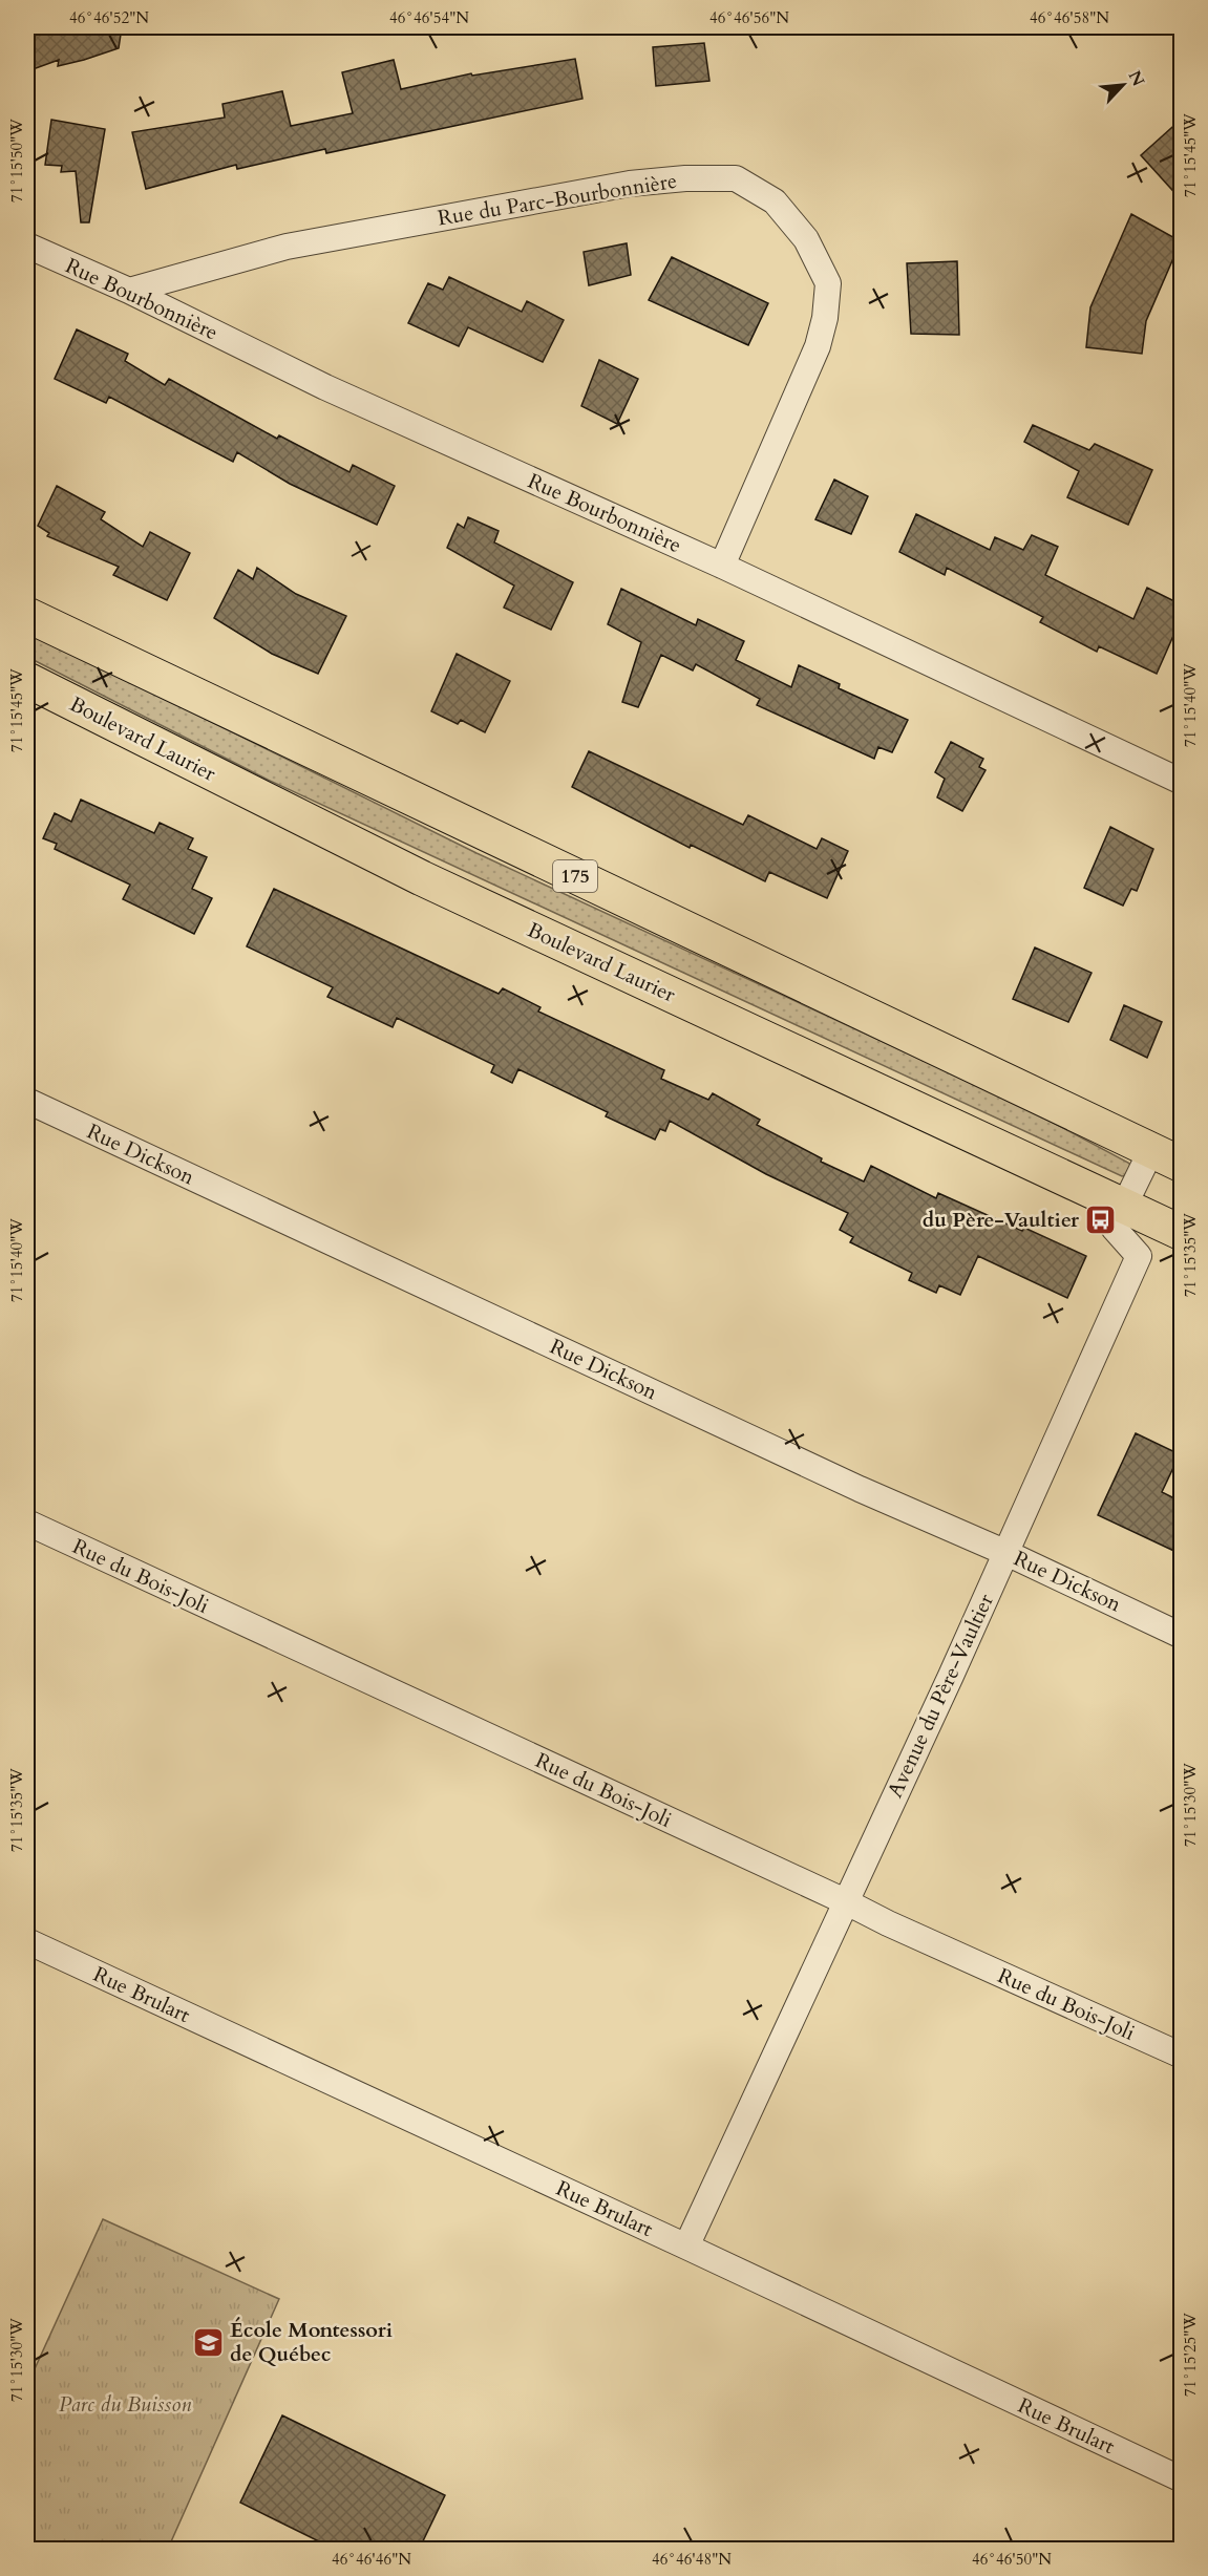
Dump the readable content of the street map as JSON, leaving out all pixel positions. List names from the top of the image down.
{
  "streets": {
    "main road": ["Boulevard Laurier", "175"],
    "street": [
      "Rue du Parc-Bourbonnière",
      "Rue Bourbonnière",
      "Rue Dickson",
      "Rue du Bois-Joli",
      "Avenue du Père-Vaultier",
      "Rue Brulart"
    ]
  },
  "crossings": [
    ["Rue du Parc-Bourbonnière", "Rue Bourbonnière"],
    ["Boulevard Laurier", "Avenue du Père-Vaultier"],
    ["175", "Avenue du Père-Vaultier"],
    ["Rue Dickson", "Avenue du Père-Vaultier"],
    ["Rue du Bois-Joli", "Avenue du Père-Vaultier"],
    ["Avenue du Père-Vaultier", "Rue Brulart"]
  ],
  "parks": ["Parc du Buisson"],
  "places": {
    "bus stop": ["du Père-Vaultier"],
    "school or university": ["École Montessori de Québec"]
  },
  "north": "top right",
  "coordinates": [
    "46°46'52\"N",
    "46°46'54\"N",
    "46°46'56\"N",
    "46°46'58\"N",
    "71°15'45\"W",
    "71°15'50\"W",
    "71°15'40\"W",
    "71°15'35\"W",
    "71°15'30\"W",
    "71°15'25\"W",
    "46°46'46\"N",
    "46°46'48\"N",
    "46°46'50\"N"
  ]
}
